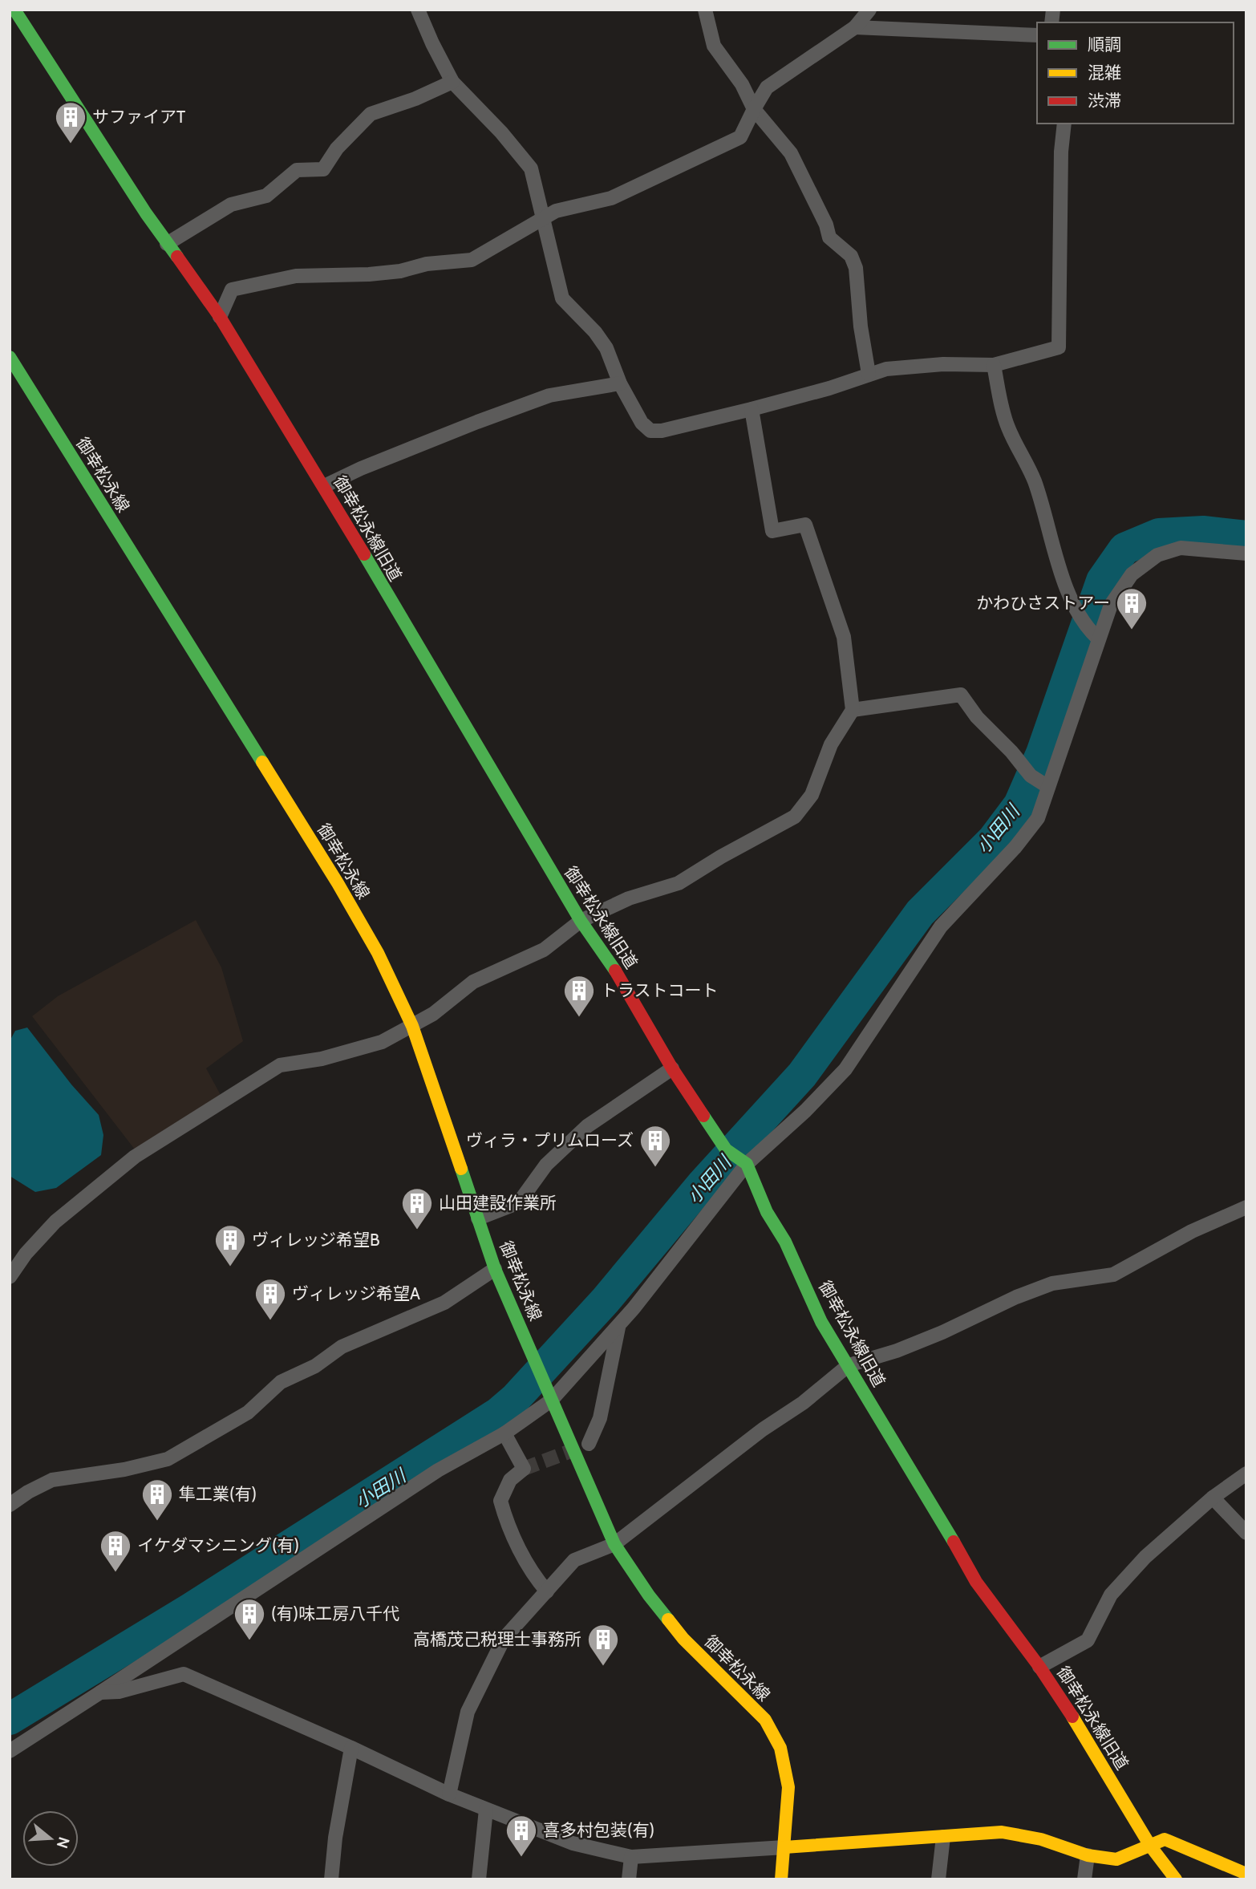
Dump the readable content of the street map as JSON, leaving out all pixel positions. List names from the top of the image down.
{
  "streets": {
    "street": ["御幸松永線", "御幸松永線旧道"]
  },
  "water": ["小田川"],
  "places": {
    "building": [
      "サファイアT",
      "かわひさストアー",
      "トラストコート",
      "ヴィラ・プリムローズ",
      "山田建設作業所",
      "ヴィレッジ希望B",
      "ヴィレッジ希望A",
      "隼工業(有)",
      "イケダマシニング(有)",
      "(有)味工房八千代",
      "高橋茂己税理士事務所",
      "喜多村包装(有)"
    ]
  },
  "legend": ["順調", "混雑", "渋滞"],
  "north": "right"
}
